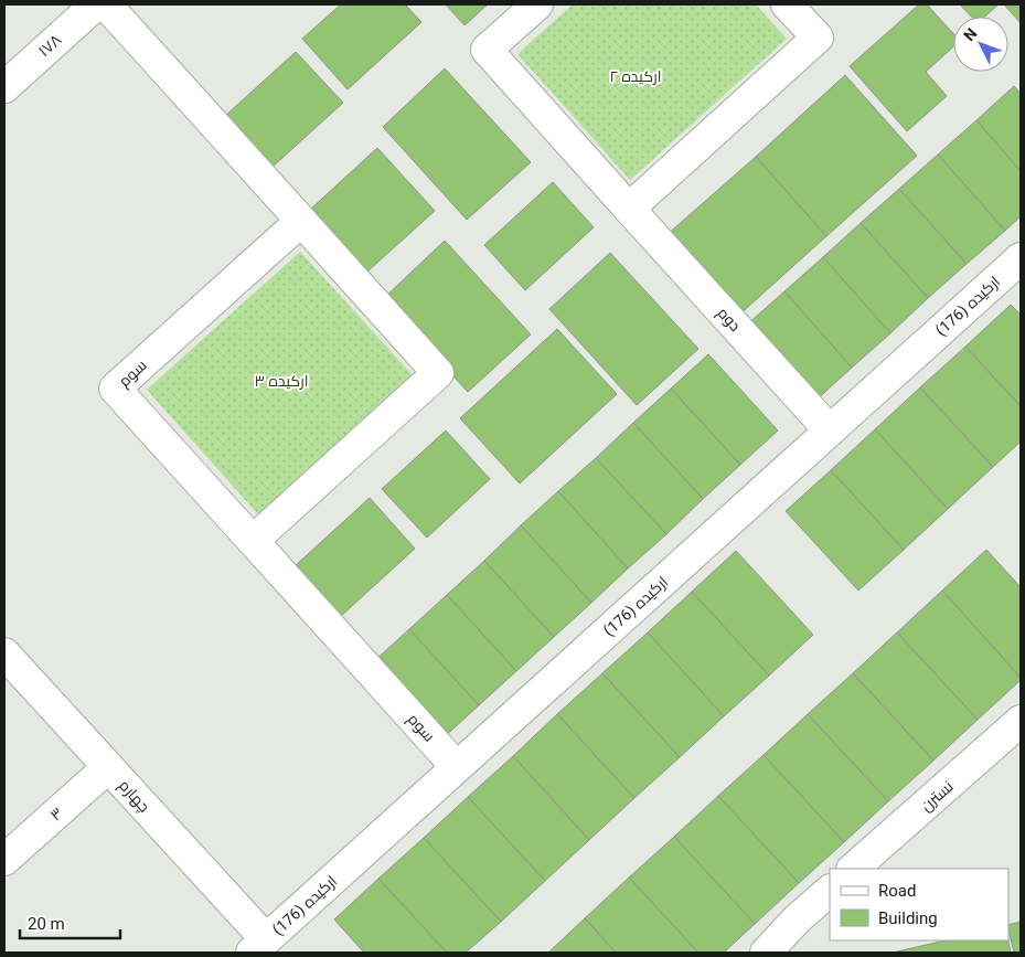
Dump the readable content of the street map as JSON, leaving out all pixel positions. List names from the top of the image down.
{
  "streets": {
    "street": [
      "۱۷۸",
      "ارکیده (176)",
      "دوم",
      "سوم",
      "چهارم",
      "نسترن",
      "۳"
    ]
  },
  "crossings": [
    ["ارکیده (176)", "دوم"],
    ["ارکیده (176)", "سوم"],
    ["ارکیده (176)", "چهارم"],
    ["چهارم", "۳"]
  ],
  "parks": ["ارکیده ۲", "ارکیده ۳"],
  "legend": ["Road", "Building"],
  "scale_bar": "20 m",
  "north": "top left"
}
